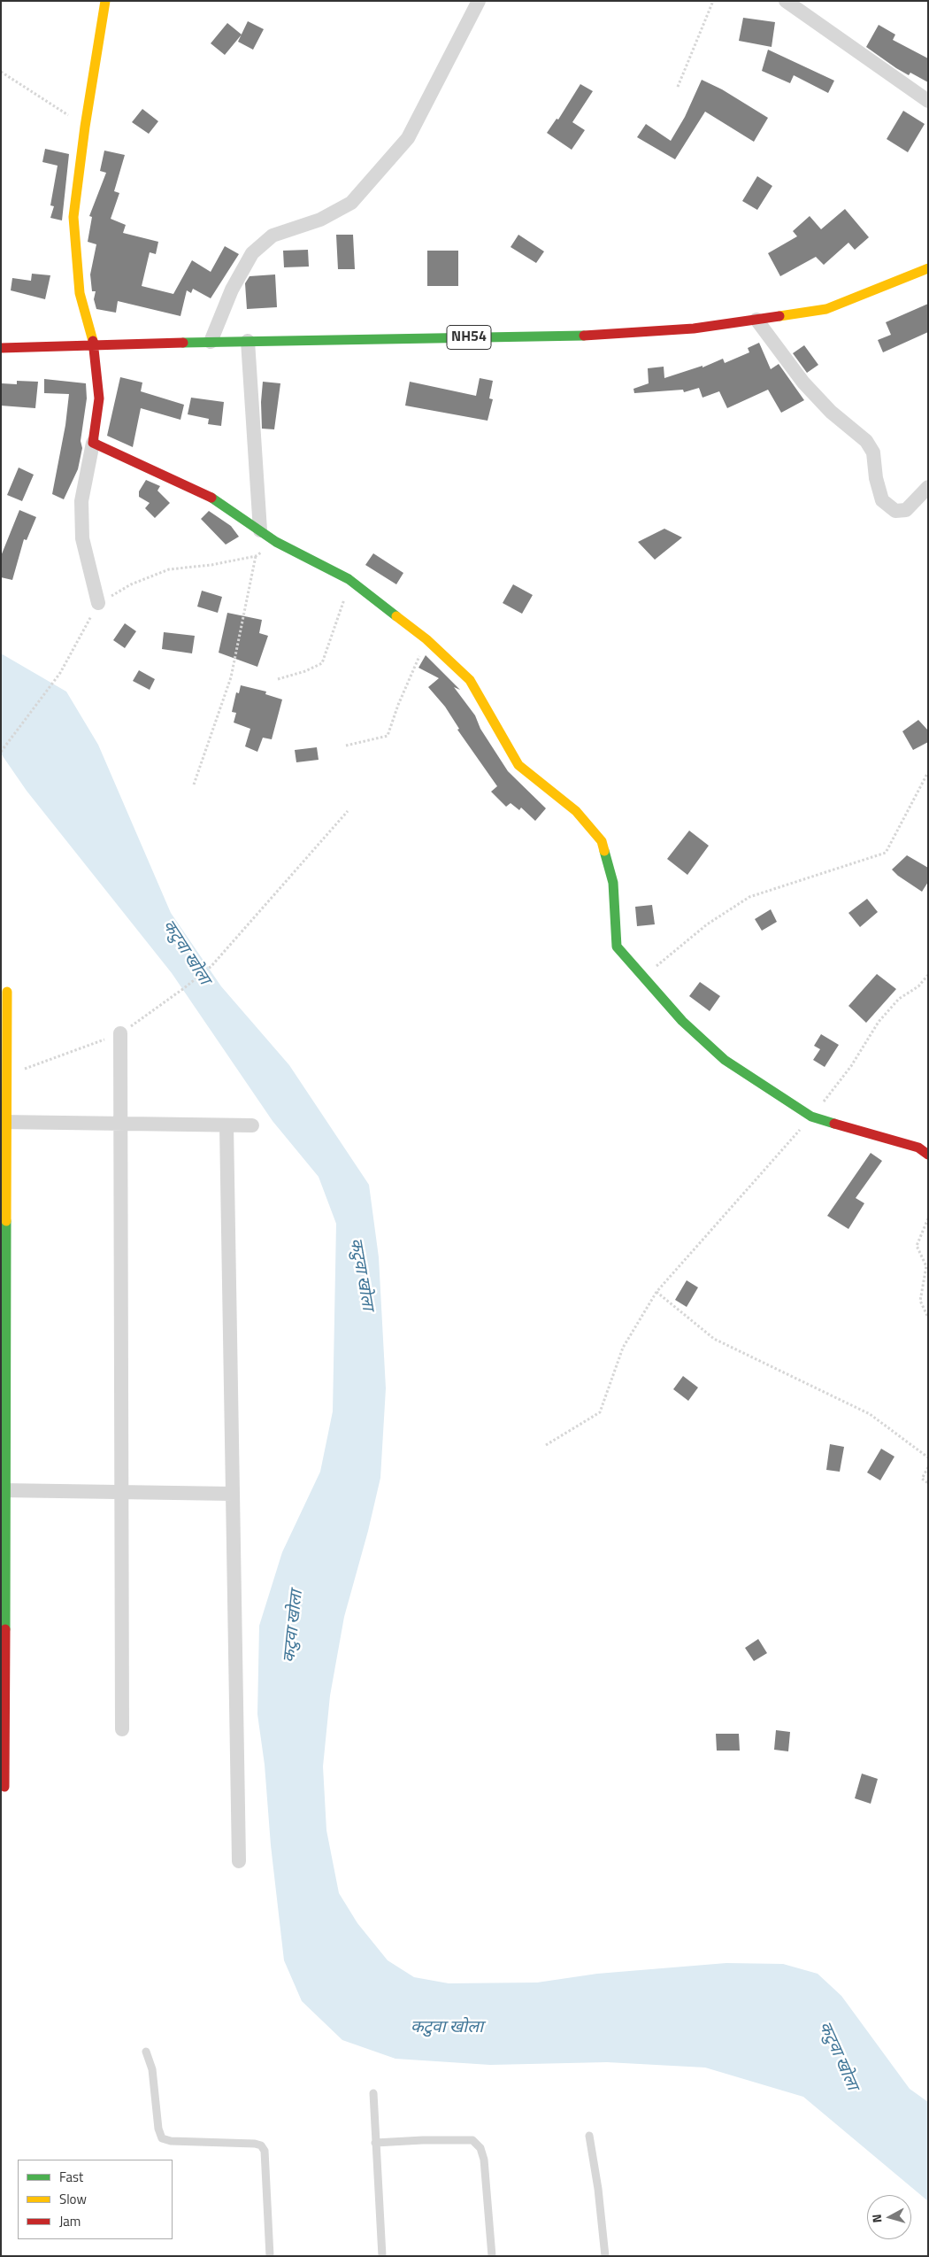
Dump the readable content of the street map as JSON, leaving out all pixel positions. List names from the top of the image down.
{
  "streets": {
    "street": ["NH54"]
  },
  "water": ["कटुवा खोला"],
  "legend": ["Fast", "Slow", "Jam"],
  "north": "left"
}
